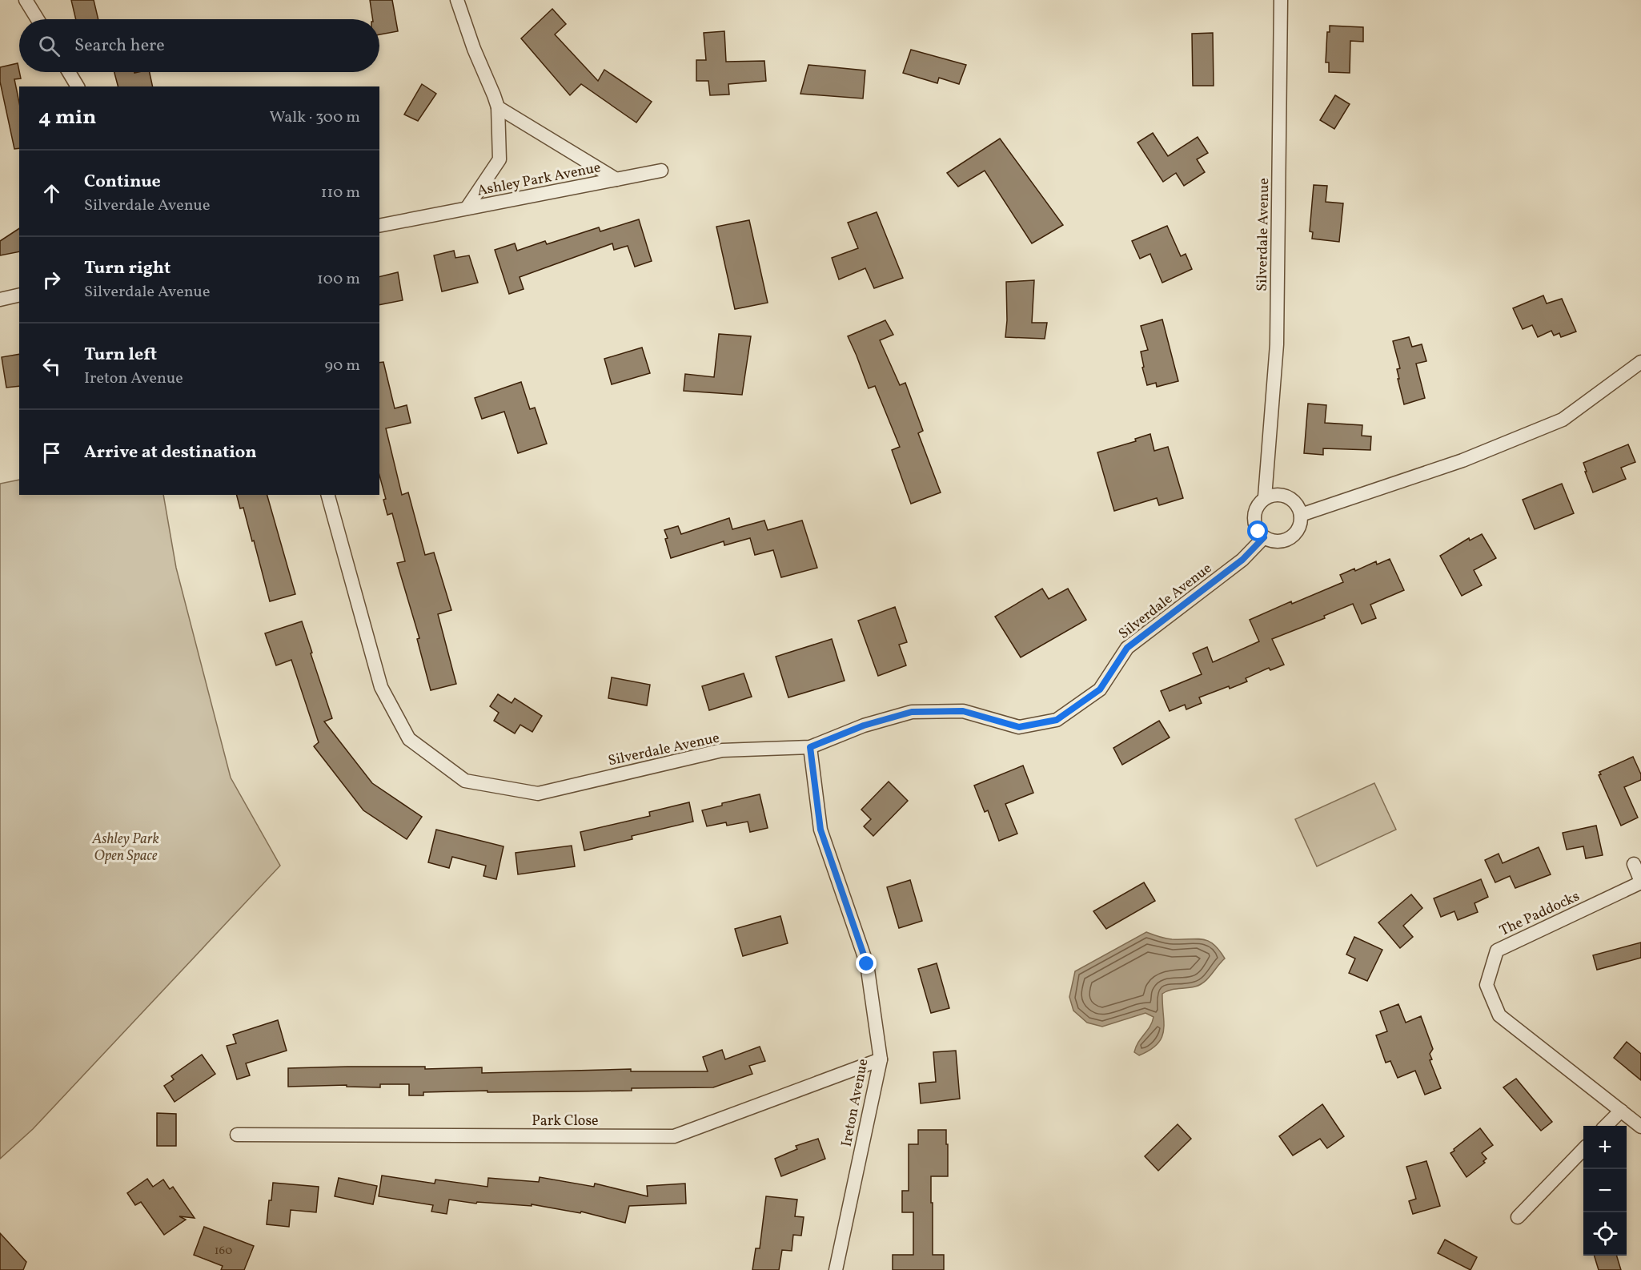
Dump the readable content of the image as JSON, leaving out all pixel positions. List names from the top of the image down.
{
  "streets": {
    "street": [
      "Ashley Park Avenue",
      "Silverdale Avenue",
      "The Paddocks",
      "Ireton Avenue",
      "Park Close"
    ]
  },
  "crossings": [
    ["Silverdale Avenue", "Ireton Avenue"],
    ["Ireton Avenue", "Park Close"]
  ],
  "parks": ["Ashley Park Open Space"],
  "house_numbers": ["160"],
  "page": {
    "search": "Search here",
    "heading": ["4 min", "Walk · 300 m"],
    "list": [
      ["Continue", "Silverdale Avenue", "110 m"],
      ["Turn right", "Silverdale Avenue", "100 m"],
      ["Turn left", "Ireton Avenue", "90 m"],
      "Arrive at destination"
    ],
    "map_buttons": ["+", "−"]
  }
}
